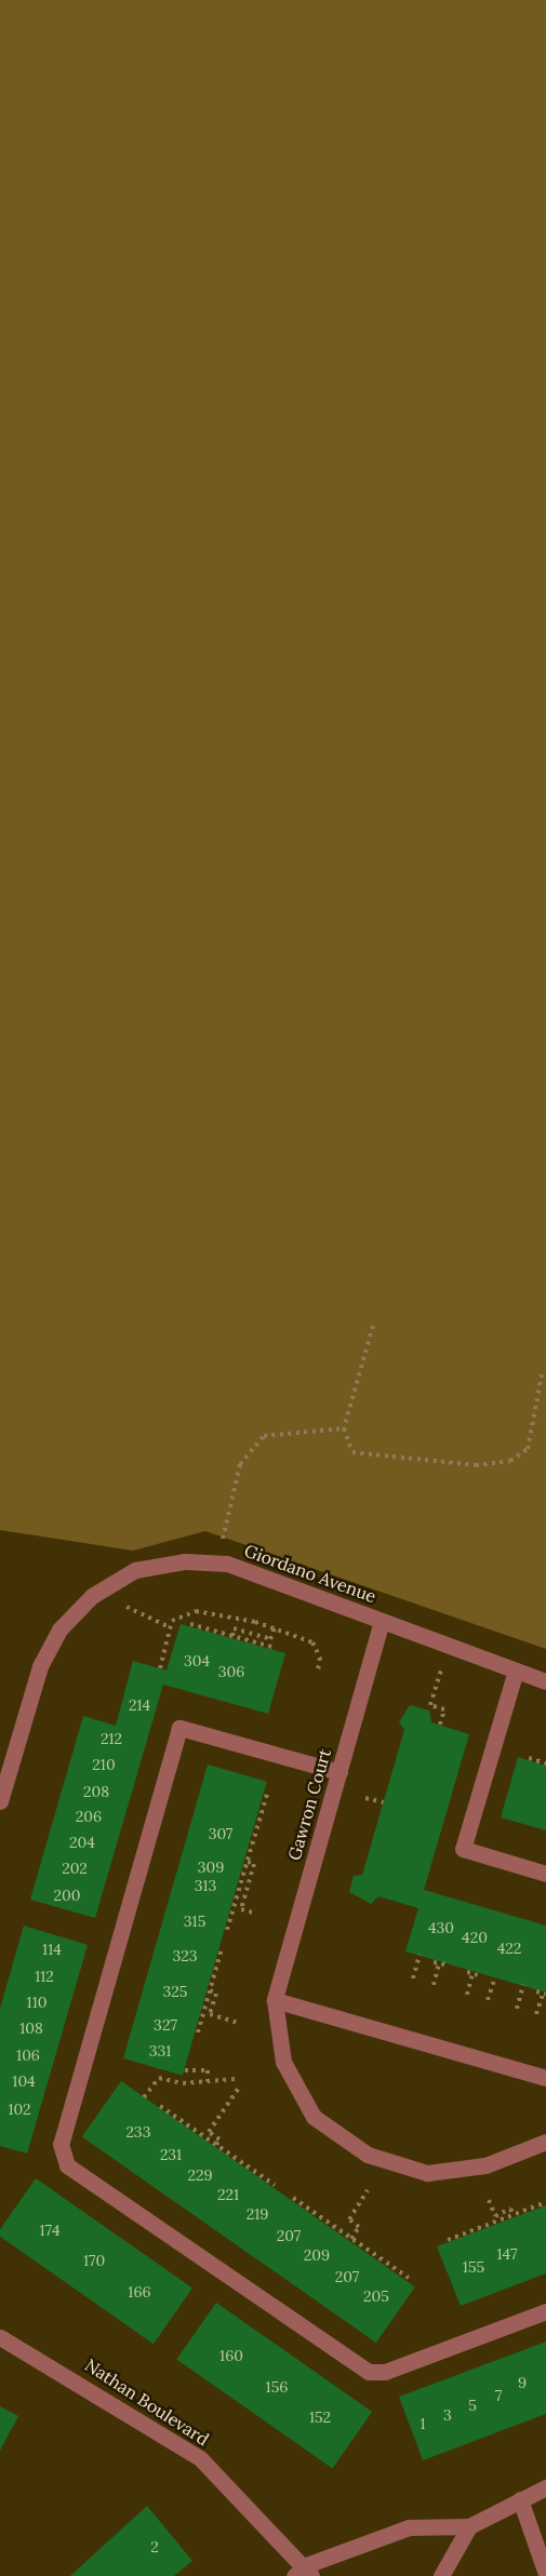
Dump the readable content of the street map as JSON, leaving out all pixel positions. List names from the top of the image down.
{
  "streets": {
    "street": ["Giordano Avenue", "Gawron Court", "Nathan Boulevard"]
  },
  "crossings": [
    ["Giordano Avenue", "Gawron Court"]
  ],
  "house_numbers": [
    "304",
    "306",
    "214",
    "212",
    "210",
    "208",
    "206",
    "307",
    "204",
    "309",
    "202",
    "313",
    "200",
    "315",
    "430",
    "420",
    "422",
    "114",
    "323",
    "112",
    "325",
    "110",
    "327",
    "108",
    "331",
    "106",
    "104",
    "102",
    "233",
    "231",
    "229",
    "221",
    "219",
    "174",
    "207",
    "147",
    "209",
    "170",
    "155",
    "207",
    "166",
    "205",
    "160",
    "9",
    "156",
    "7",
    "5",
    "3",
    "152",
    "1",
    "2"
  ]
}
